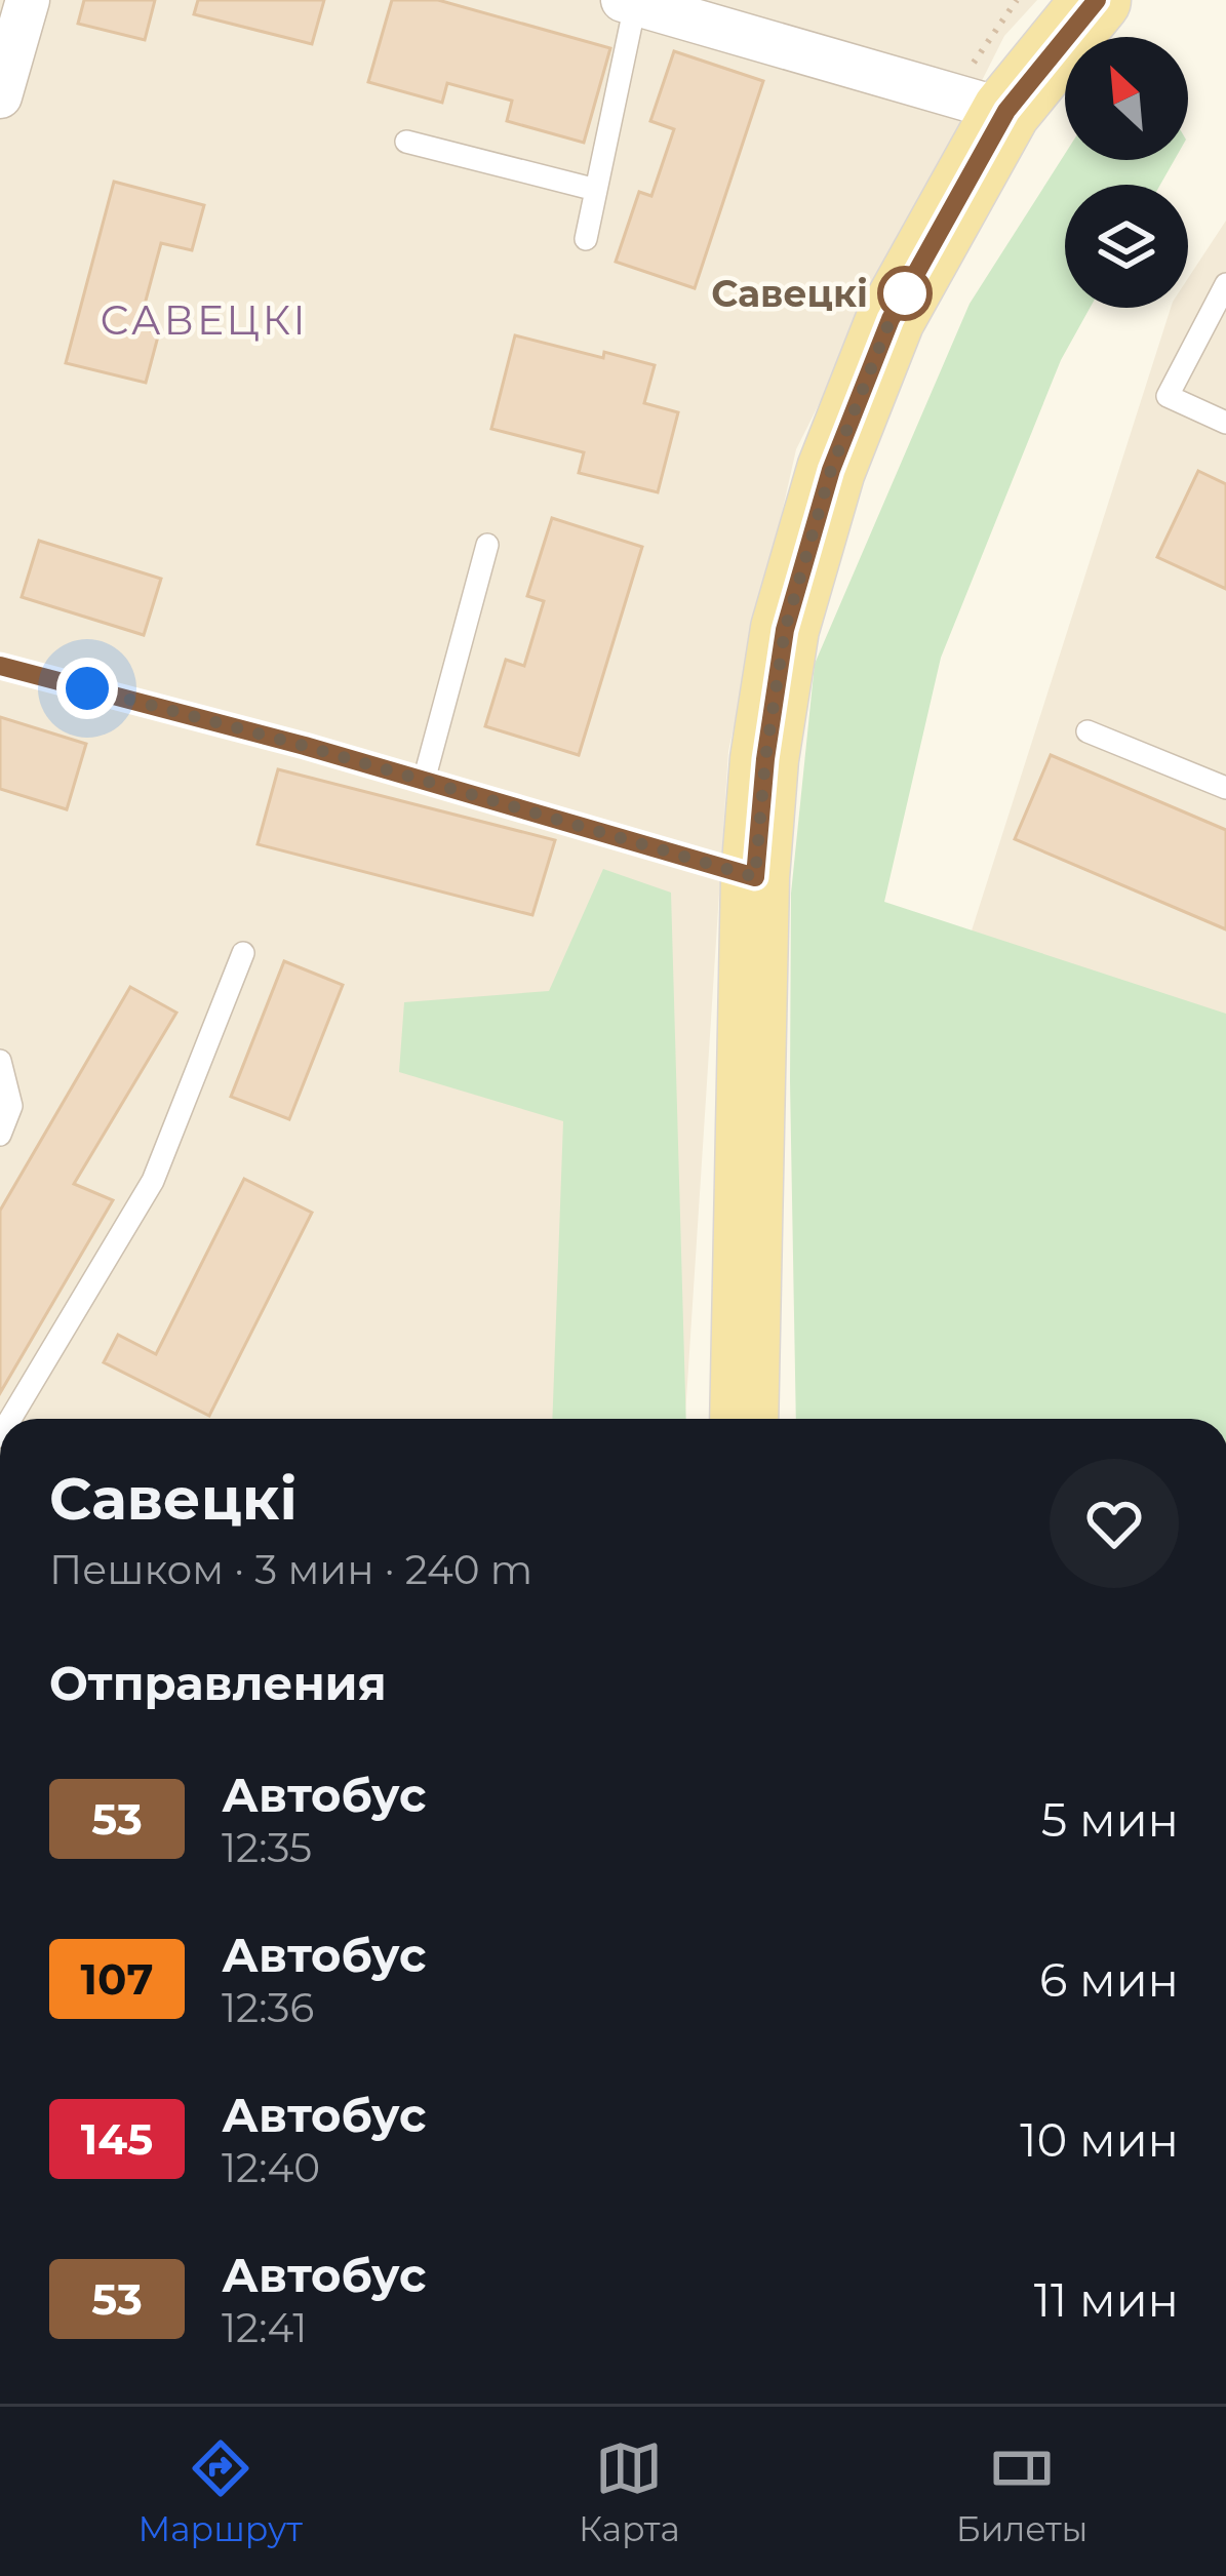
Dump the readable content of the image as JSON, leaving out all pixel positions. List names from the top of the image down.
{
  "districts": ["САВЕЦКІ"],
  "places": ["Савецкі"],
  "lines": ["bus line 53"],
  "north": "top left",
  "page": {
    "heading": [
      ["Савецкі", "Пешком · 3 мин · 240 m"],
      "Отправления"
    ],
    "list": [
      {
        "mark": "53",
        "name": "Автобус",
        "note": "12:35",
        "value": "5 мин"
      },
      {
        "mark": "107",
        "name": "Автобус",
        "note": "12:36",
        "value": "6 мин"
      },
      {
        "mark": "145",
        "name": "Автобус",
        "note": "12:40",
        "value": "10 мин"
      },
      {
        "mark": "53",
        "name": "Автобус",
        "note": "12:41",
        "value": "11 мин"
      }
    ],
    "tabs": ["Маршрут", "Карта", "Билеты"]
  }
}
